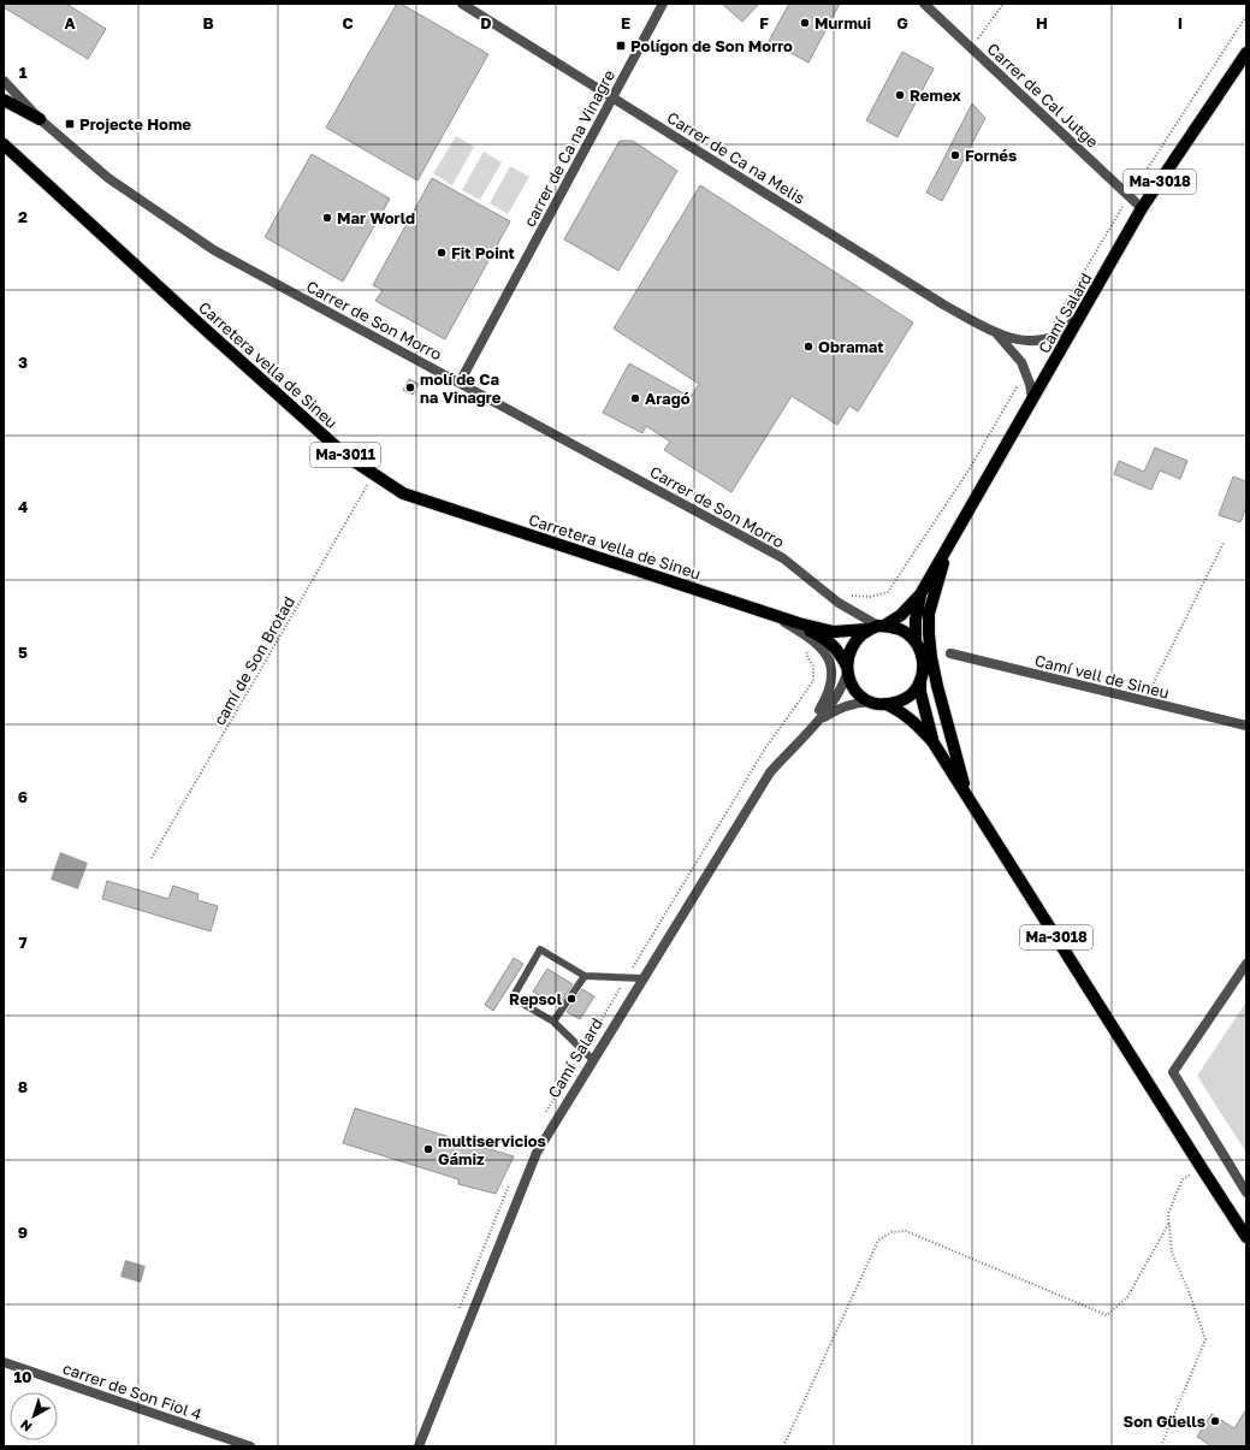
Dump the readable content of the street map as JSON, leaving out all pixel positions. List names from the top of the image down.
{
  "streets": {
    "main road": [
      "Ma-3018",
      "Camí Salard",
      "Carretera vella de Sineu",
      "Ma-3011"
    ],
    "street": [
      "Carrer de Cal Jutge",
      "carrer de Ca na Vinagre",
      "Carrer de Ca na Melis",
      "Carrer de Son Morro",
      "Camí vell de Sineu",
      "carrer de Son Fiol 4"
    ],
    "path": ["camí de Son Brotad"]
  },
  "crossings": [
    ["Carrer de Cal Jutge", "Camí Salard"],
    ["carrer de Ca na Vinagre", "Carrer de Ca na Melis"],
    ["carrer de Ca na Vinagre", "Carrer de Son Morro"],
    ["Carrer de Ca na Melis", "Camí Salard"],
    ["Ma-3018", "Camí Salard"],
    ["Ma-3018", "Carrer de Son Morro"],
    ["Ma-3018", "Carretera vella de Sineu"],
    ["Camí Salard", "Carrer de Son Morro"],
    ["Camí Salard", "Carretera vella de Sineu"],
    ["Carrer de Son Morro", "Carretera vella de Sineu"],
    ["Carretera vella de Sineu", "camí de Son Brotad"]
  ],
  "places": {
    "other": [
      "Murmui",
      "Remex",
      "Fornés",
      "Mar World",
      "Fit Point",
      "Obramat",
      "molí de Ca na Vinagre",
      "Aragó",
      "Repsol",
      "multiservicios Gámiz",
      "Son Güells"
    ],
    "transit": ["Polígon de Son Morro", "Projecte Home"]
  },
  "north": "bottom left",
  "grid": {
    "columns": [
      "A",
      "B",
      "C",
      "D",
      "E",
      "F",
      "G",
      "H",
      "I"
    ],
    "rows": [
      "1",
      "2",
      "3",
      "4",
      "5",
      "6",
      "7",
      "8",
      "9",
      "10"
    ]
  }
}
